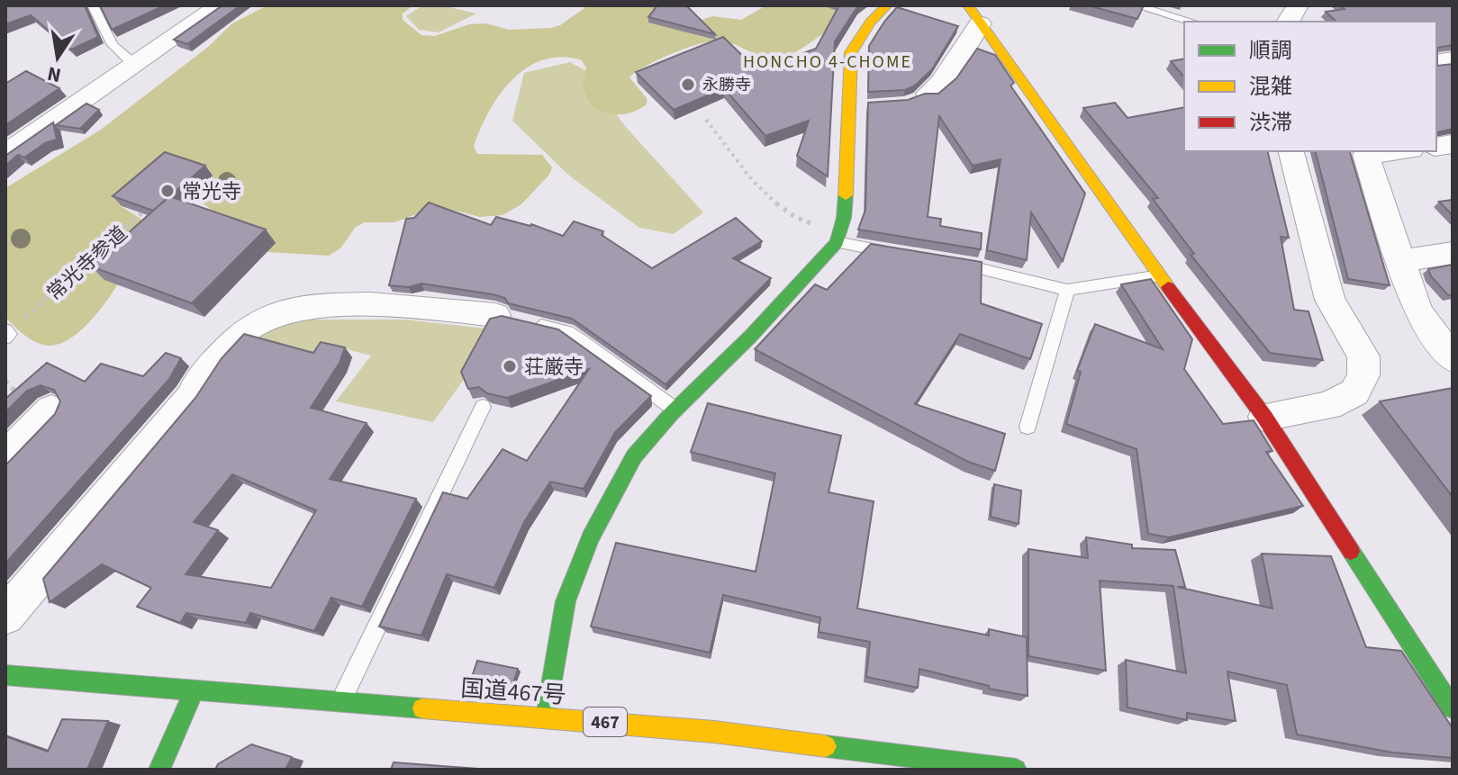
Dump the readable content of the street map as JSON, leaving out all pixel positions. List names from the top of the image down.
{
  "streets": {
    "main road": ["国道467号", "467"],
    "path": ["常光寺参道"]
  },
  "districts": ["HONCHO 4-CHOME"],
  "places": ["永勝寺", "常光寺", "荘厳寺"],
  "legend": ["順調", "混雑", "渋滞"],
  "north": "bottom"
}
